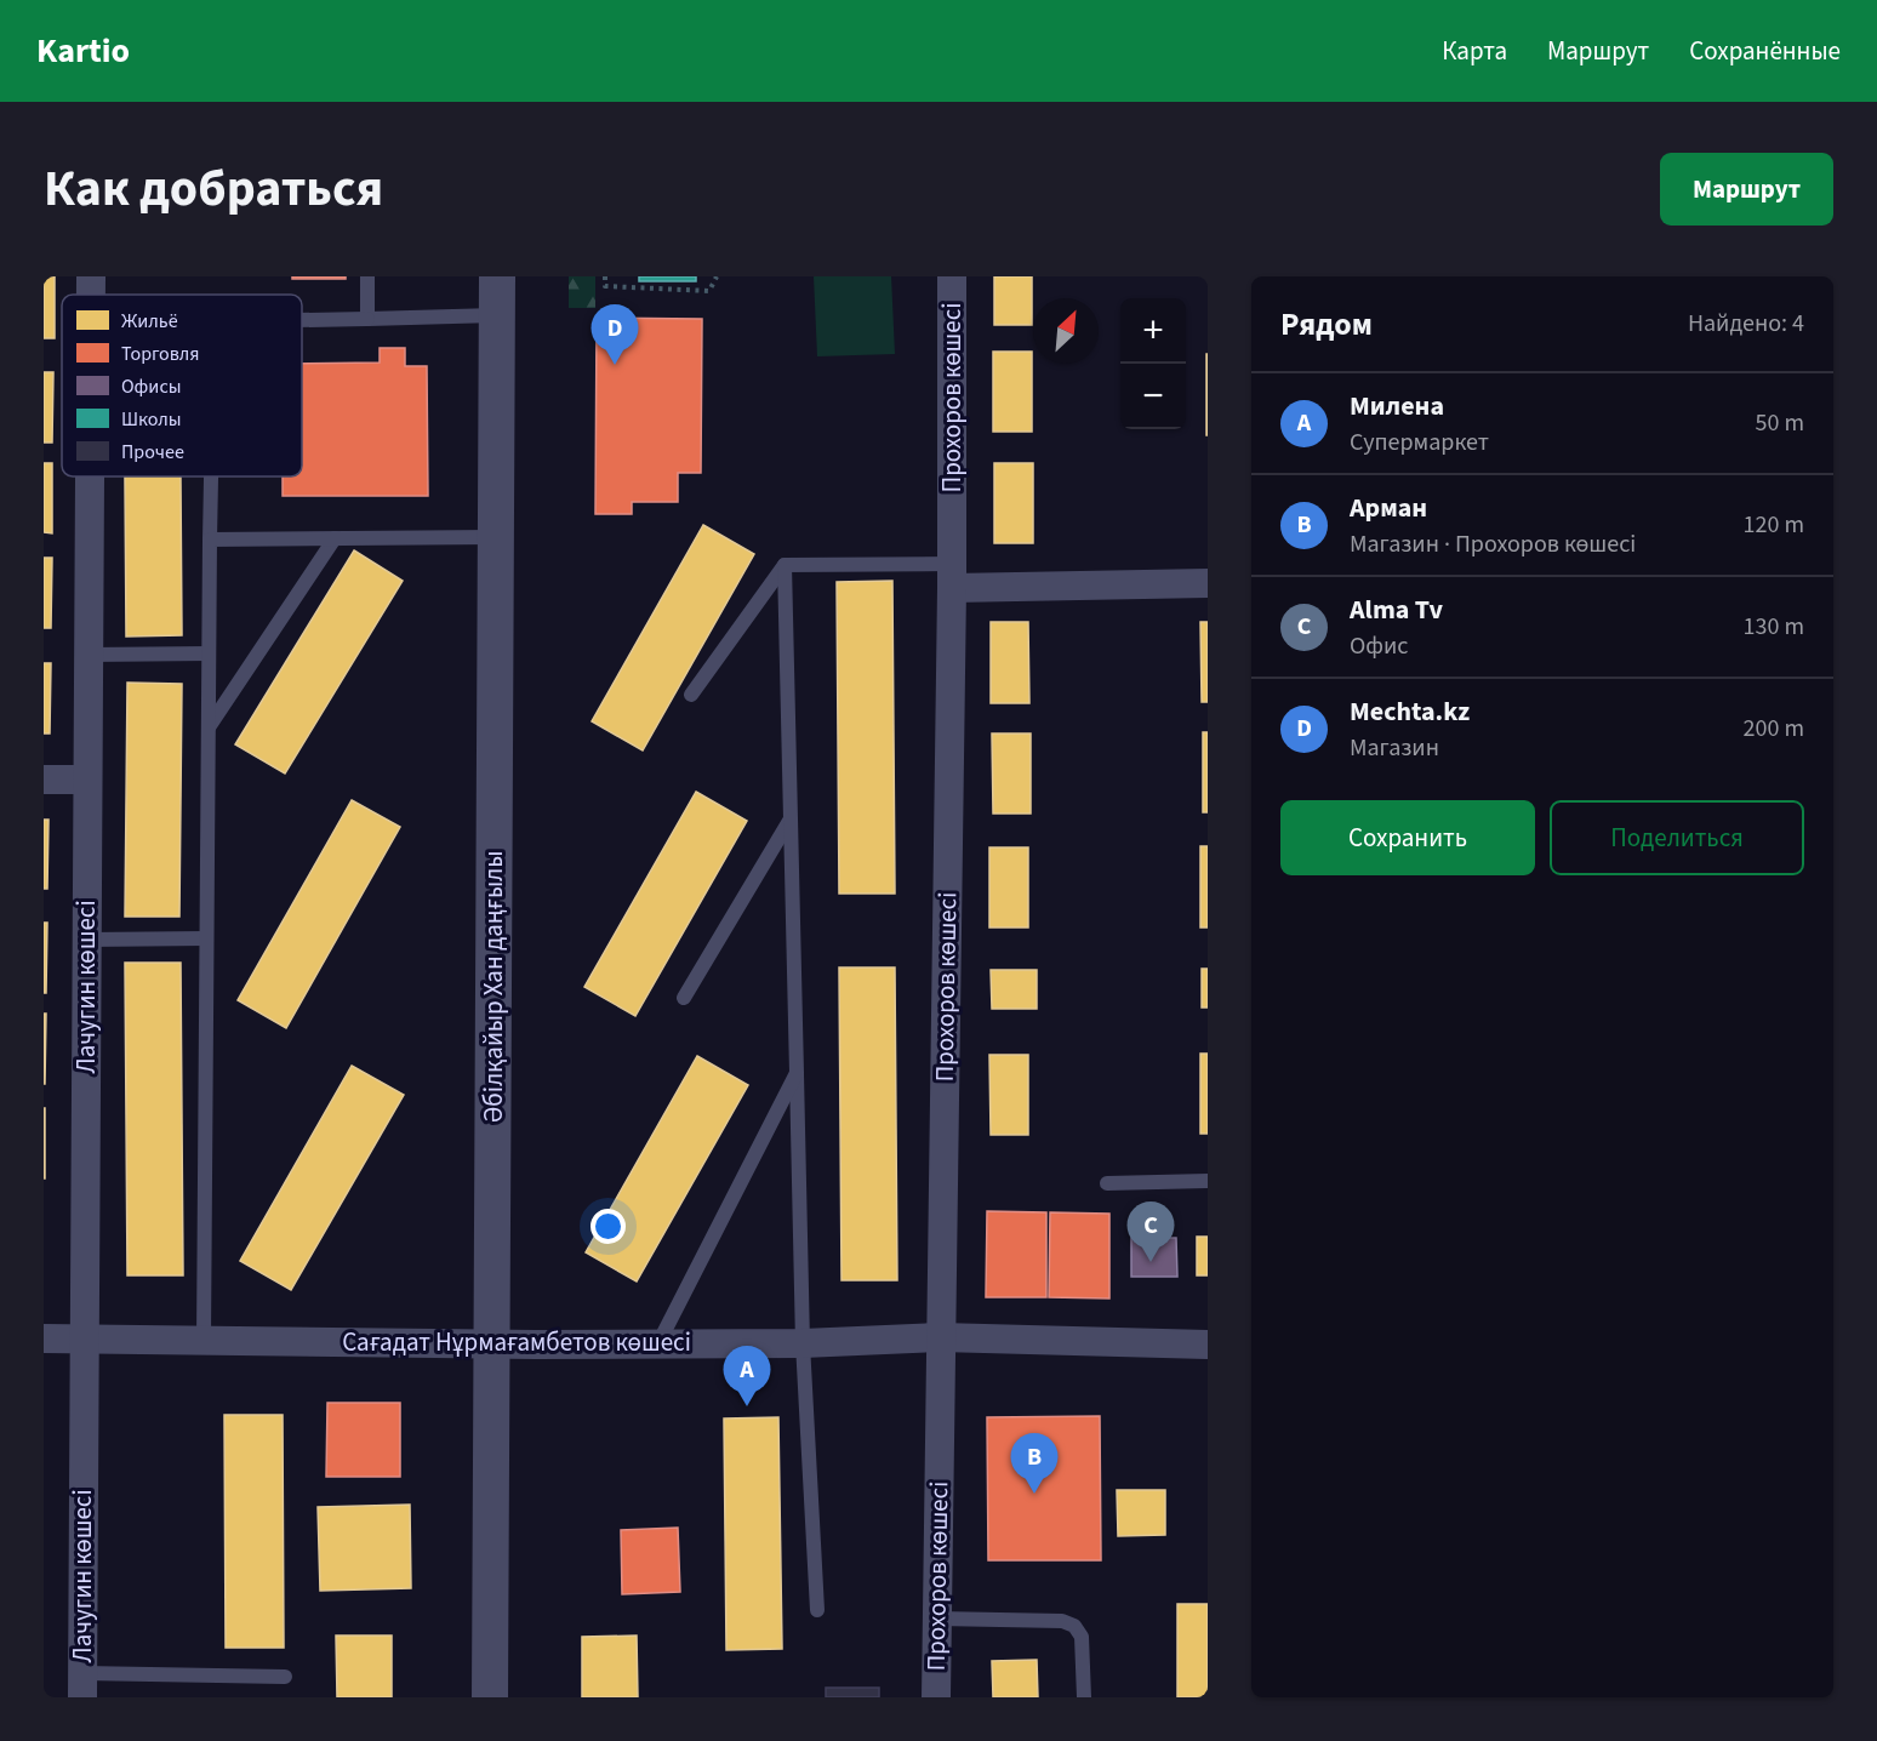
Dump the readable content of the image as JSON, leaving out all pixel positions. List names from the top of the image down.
{
  "streets": {
    "street": [
      "Прохоров көшесі",
      "Лачугин көшесі",
      "Әбілқайыр Хан даңғылы",
      "Сағадат Нұрмағамбетов көшесі"
    ]
  },
  "crossings": [
    ["Прохоров көшесі", "Сағадат Нұрмағамбетов көшесі"],
    ["Лачугин көшесі", "Сағадат Нұрмағамбетов көшесі"],
    ["Әбілқайыр Хан даңғылы", "Сағадат Нұрмағамбетов көшесі"]
  ],
  "legend": [
    "Жильё",
    "Торговля",
    "Офисы",
    "Школы",
    "Прочее"
  ],
  "north": "top right",
  "page": {
    "header": "Kartio",
    "nav": ["Карта", "Маршрут", "Сохранённые"],
    "title": "Как добраться",
    "buttons": [
      "Маршрут",
      ["Сохранить", "Поделиться"]
    ],
    "heading": ["Рядом", "Найдено: 4"],
    "map_buttons": ["+", "−"],
    "pins": [
      "D",
      "C",
      "A",
      "B"
    ],
    "list": [
      {
        "mark": "A",
        "name": "Милена",
        "note": "Супермаркет",
        "value": "50 m"
      },
      {
        "mark": "B",
        "name": "Арман",
        "note": "Магазин · Прохоров көшесі",
        "value": "120 m"
      },
      {
        "mark": "C",
        "name": "Alma Tv",
        "note": "Офис",
        "value": "130 m"
      },
      {
        "mark": "D",
        "name": "Mechta.kz",
        "note": "Магазин",
        "value": "200 m"
      }
    ]
  }
}
